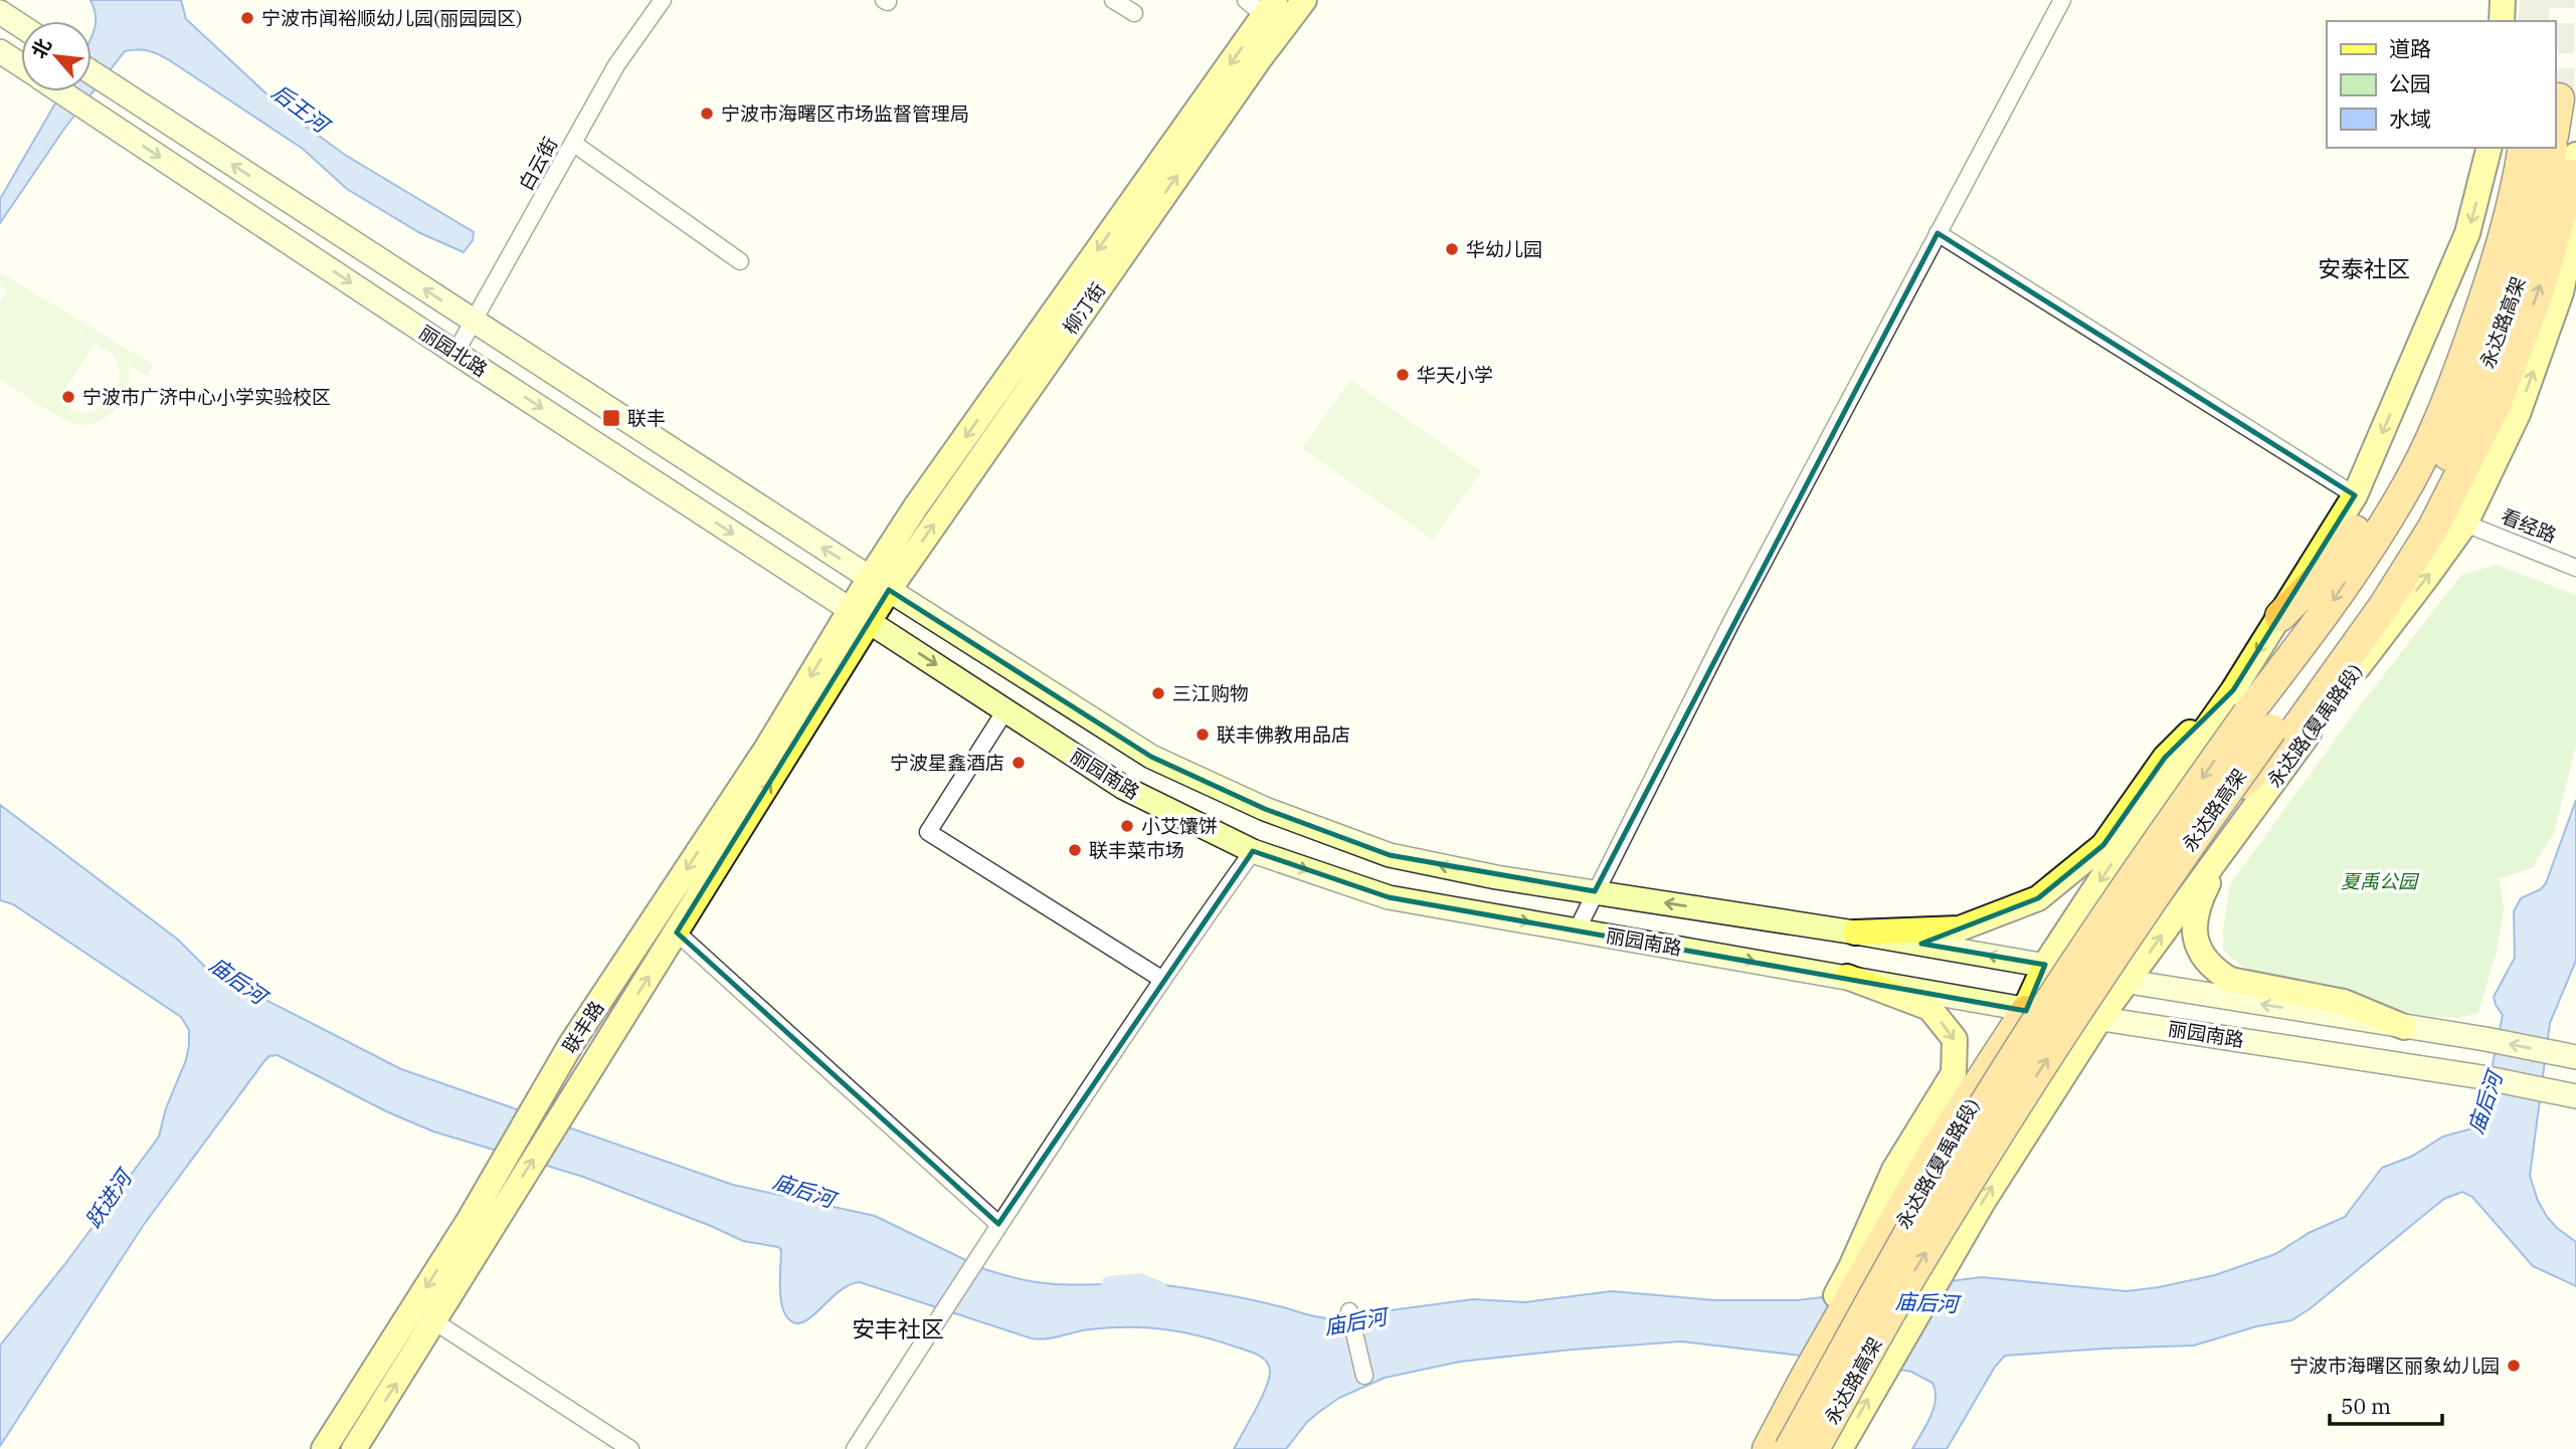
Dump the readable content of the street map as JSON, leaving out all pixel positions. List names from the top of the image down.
{
  "streets": {
    "highway": ["永达路高架"],
    "main road": [
      "柳汀街",
      "丽园北路",
      "永达路(夏禹路段)",
      "丽园南路",
      "联丰路"
    ],
    "street": ["白云街", "看经路"]
  },
  "crossings": [
    ["白云街", "丽园北路"],
    ["柳汀街", "丽园北路"],
    ["柳汀街", "丽园南路"],
    ["柳汀街", "联丰路"],
    ["永达路高架", "永达路(夏禹路段)"],
    ["丽园北路", "丽园南路"],
    ["丽园北路", "联丰路"],
    ["看经路", "永达路(夏禹路段)"],
    ["永达路(夏禹路段)", "丽园南路"],
    ["丽园南路", "联丰路"]
  ],
  "districts": ["安泰社区", "安丰社区"],
  "water": ["后王河", "庙后河", "跃进河"],
  "parks": ["夏禹公园"],
  "places": {
    "other": [
      "宁波市闻裕顺幼儿园(丽园园区)",
      "宁波市海曙区市场监督管理局",
      "华幼儿园",
      "华天小学",
      "宁波市广济中心小学实验校区",
      "三江购物",
      "联丰佛教用品店",
      "宁波星鑫酒店",
      "小艾馕饼",
      "联丰菜市场",
      "宁波市海曙区丽象幼儿园"
    ],
    "transit": ["联丰"]
  },
  "legend": ["道路", "公园", "水域"],
  "scale_bar": "50 m",
  "north": "top left"
}
